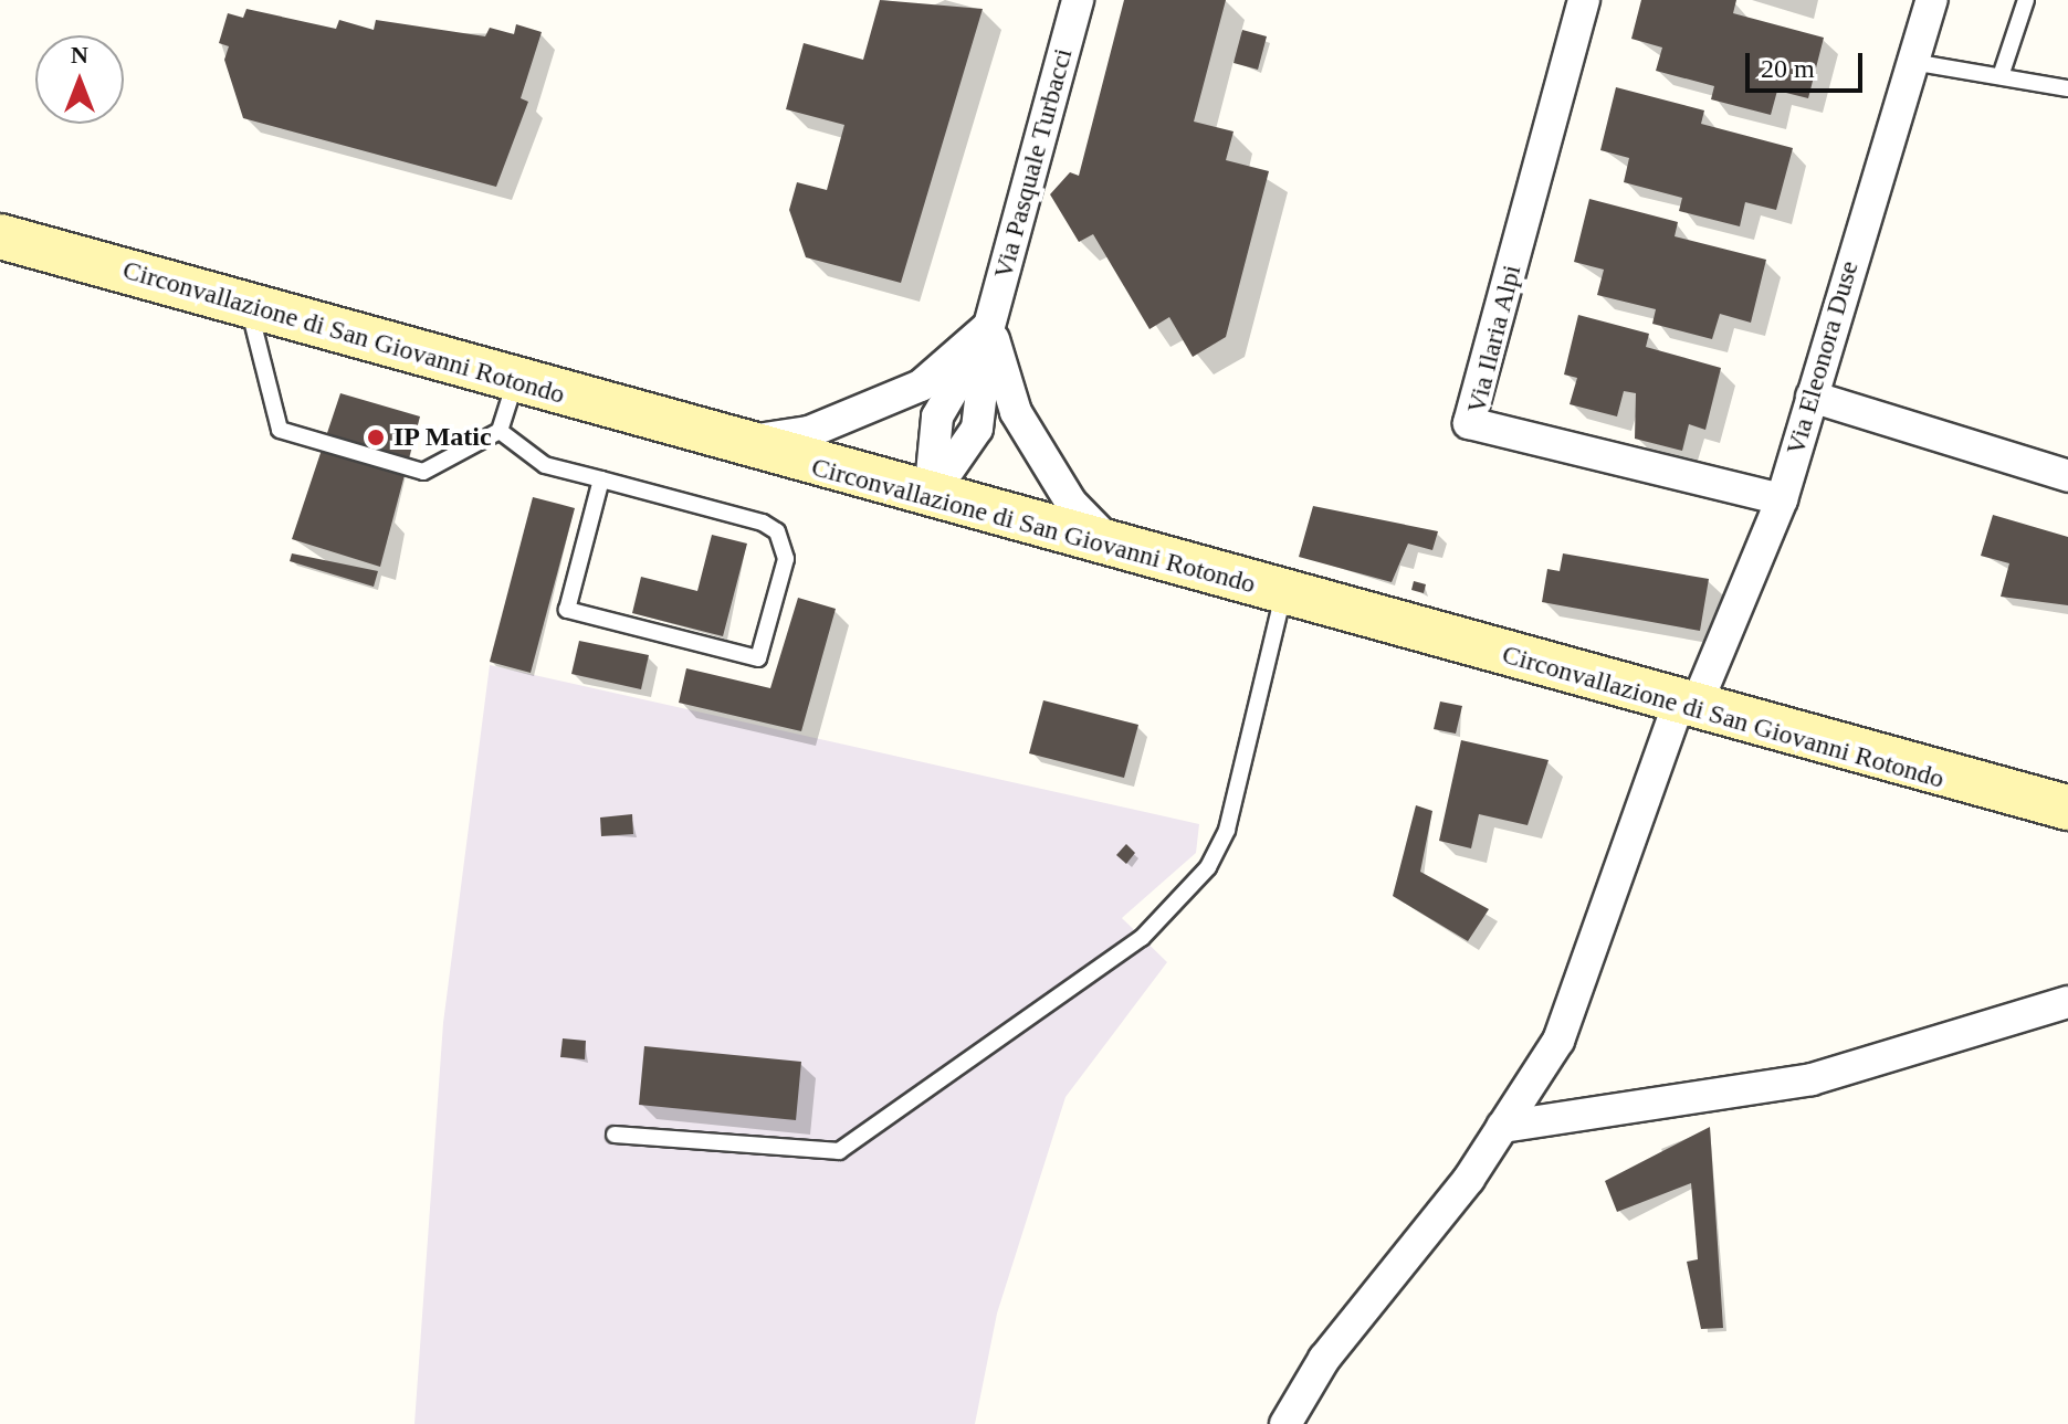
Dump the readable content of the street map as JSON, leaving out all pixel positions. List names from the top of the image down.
{
  "streets": {
    "main road": ["Circonvallazione di San Giovanni Rotondo"],
    "street": ["Via Pasquale Turbacci", "Via Ilaria Alpi", "Via Eleonora Duse"]
  },
  "crossings": [
    ["Via Pasquale Turbacci", "Circonvallazione di San Giovanni Rotondo"],
    ["Circonvallazione di San Giovanni Rotondo", "Via Eleonora Duse"],
    ["Via Ilaria Alpi", "Via Eleonora Duse"]
  ],
  "places": ["IP Matic"],
  "scale_bar": "20 m",
  "north": "top"
}
